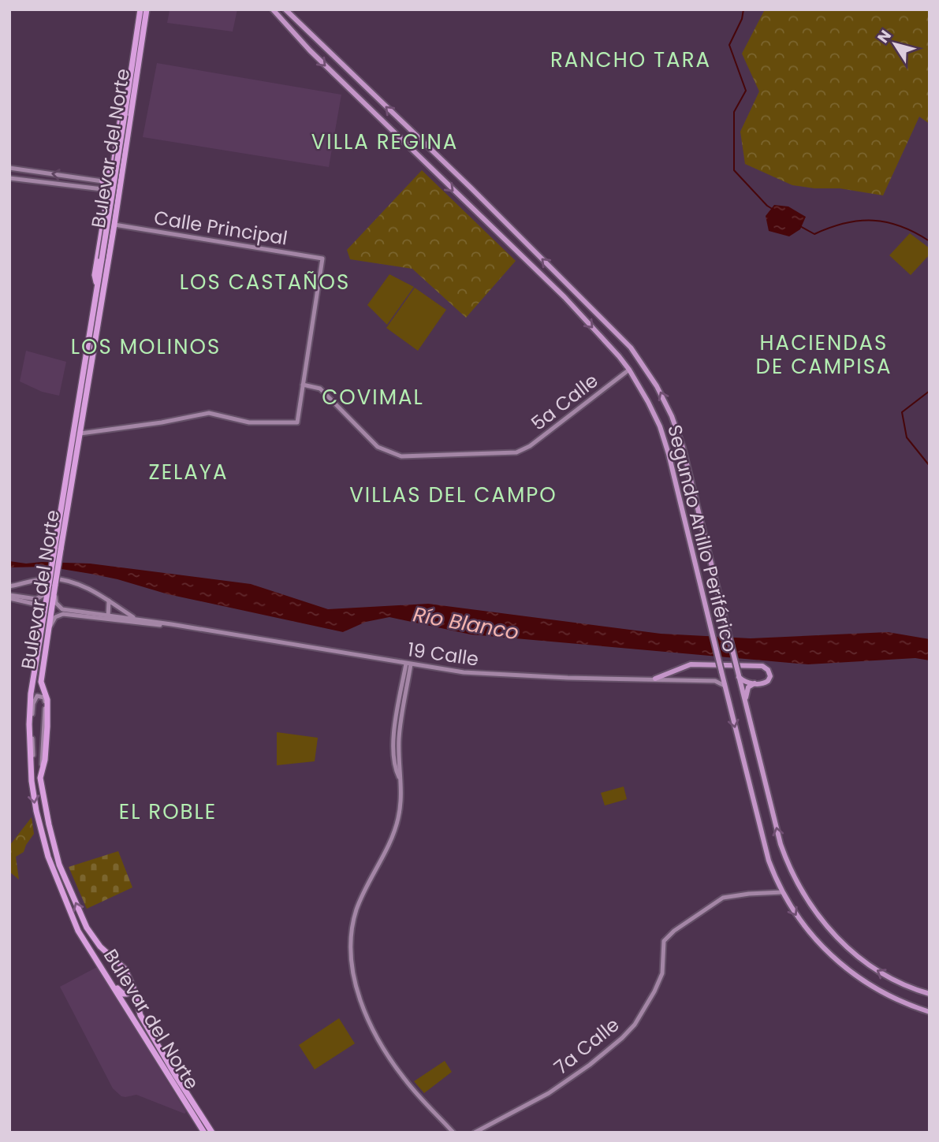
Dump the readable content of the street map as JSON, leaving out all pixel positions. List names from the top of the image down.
{
  "streets": {
    "highway": ["Bulevar del Norte"],
    "main road": ["Segundo Anillo Periférico"],
    "street": [
      "Calle Principal",
      "5a Calle",
      "19 Calle",
      "7a Calle"
    ]
  },
  "crossings": [
    ["Bulevar del Norte", "Calle Principal"],
    ["Bulevar del Norte", "19 Calle"],
    ["Calle Principal", "5a Calle"],
    ["5a Calle", "Segundo Anillo Periférico"],
    ["Segundo Anillo Periférico", "19 Calle"],
    ["Segundo Anillo Periférico", "7a Calle"]
  ],
  "districts": [
    "RANCHO TARA",
    "VILLA REGINA",
    "LOS CASTAÑOS",
    "HACIENDAS DE CAMPISA",
    "LOS MOLINOS",
    "COVIMAL",
    "ZELAYA",
    "VILLAS DEL CAMPO",
    "EL ROBLE"
  ],
  "water": ["Río Blanco"],
  "north": "top left"
}
